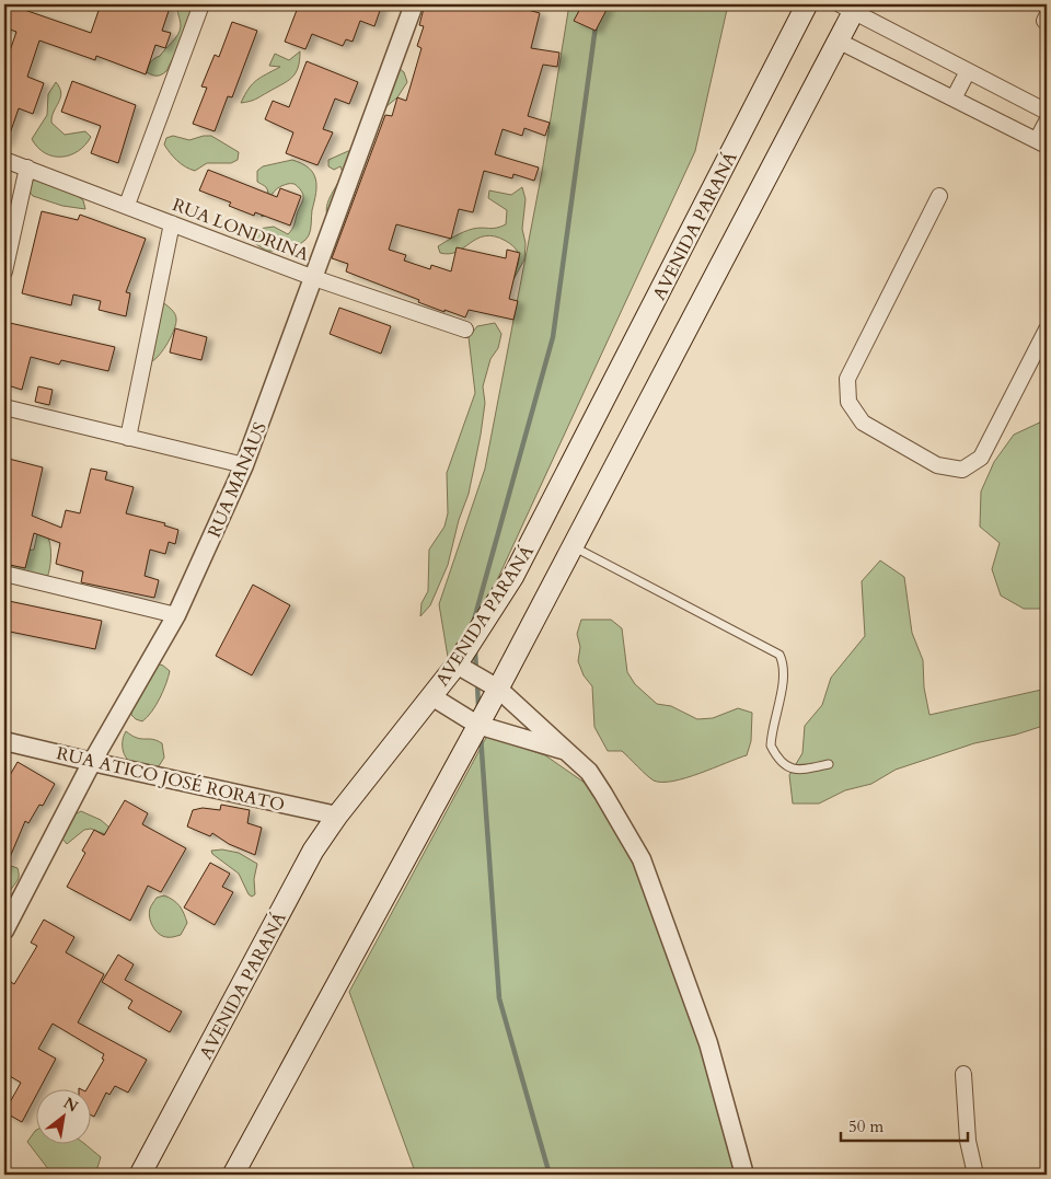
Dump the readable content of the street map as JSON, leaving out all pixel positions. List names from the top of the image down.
{
  "streets": {
    "main road": ["AVENIDA PARANÁ"],
    "street": ["RUA LONDRINA", "RUA MANAUS", "RUA ATICO JOSÉ RORATO"]
  },
  "crossings": [
    ["AVENIDA PARANÁ", "RUA ATICO JOSÉ RORATO"],
    ["RUA LONDRINA", "RUA MANAUS"],
    ["RUA MANAUS", "RUA ATICO JOSÉ RORATO"]
  ],
  "scale_bar": "50 m",
  "north": "top right"
}
